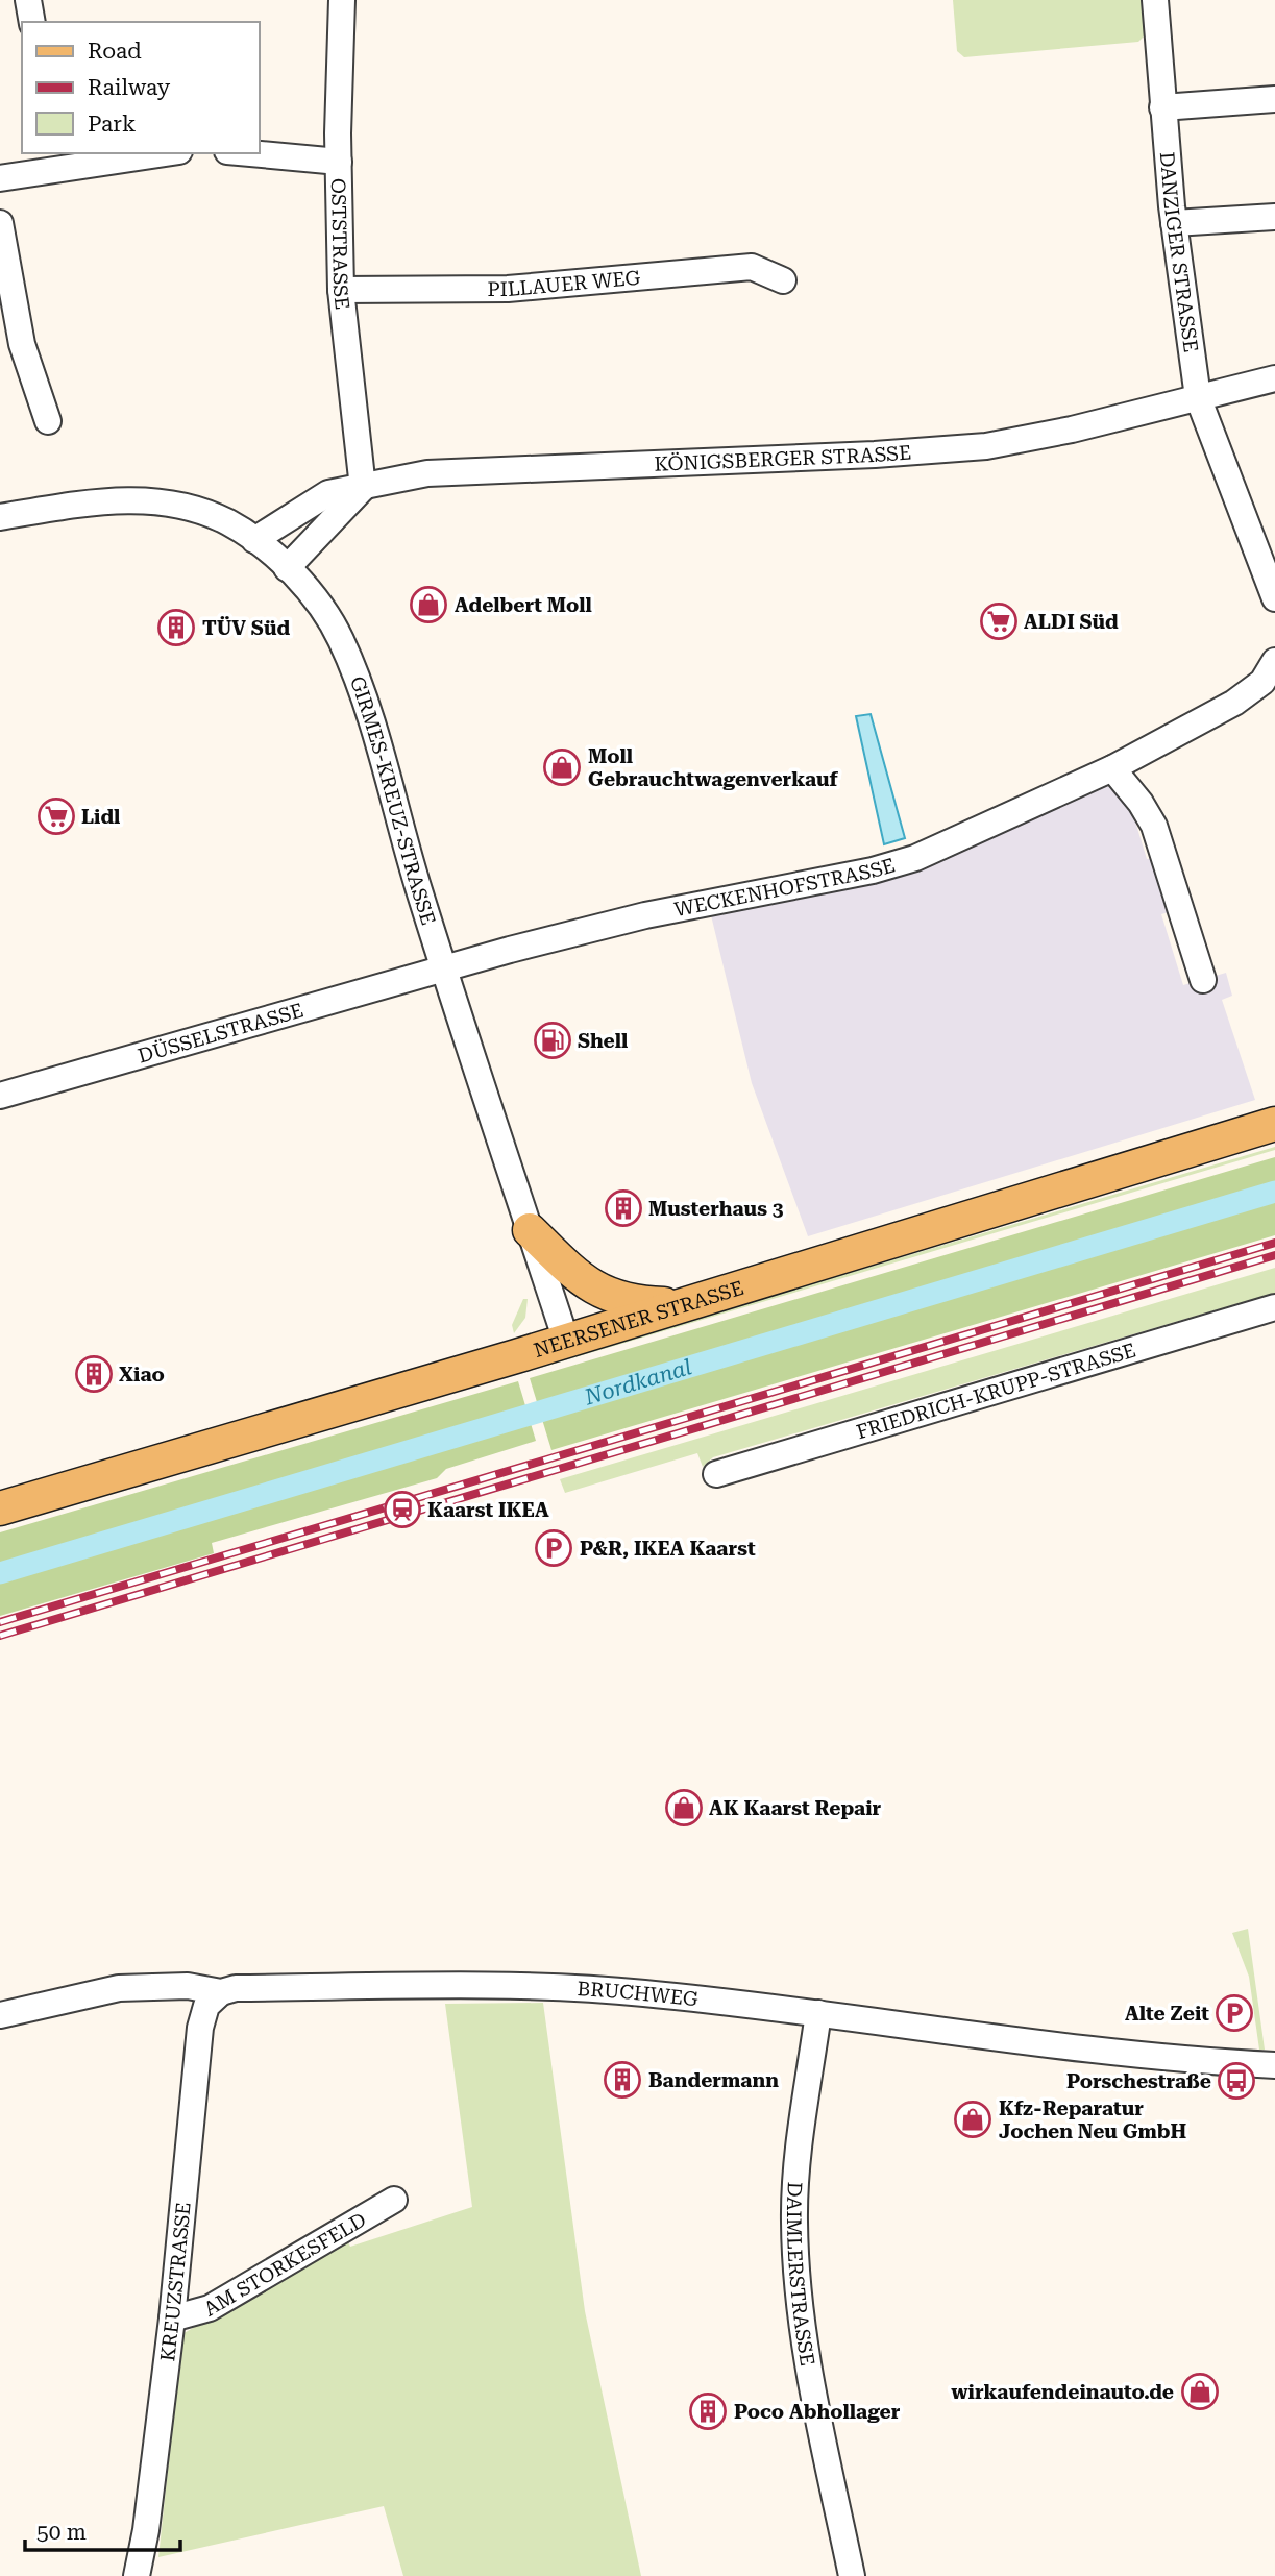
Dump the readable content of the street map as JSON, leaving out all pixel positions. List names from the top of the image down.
{
  "streets": {
    "main road": ["NEERSENER STRASSE"],
    "street": [
      "OSTSTRASSE",
      "DANZIGER STRASSE",
      "PILLAUER WEG",
      "KÖNIGSBERGER STRASSE",
      "GIRMES-KREUZ-STRASSE",
      "WECKENHOFSTRASSE",
      "DÜSSELSTRASSE",
      "FRIEDRICH-KRUPP-STRASSE",
      "BRUCHWEG",
      "AM STORKESFELD",
      "DAIMLERSTRASSE",
      "KREUZSTRASSE"
    ]
  },
  "crossings": [
    ["OSTSTRASSE", "PILLAUER WEG"],
    ["OSTSTRASSE", "KÖNIGSBERGER STRASSE"],
    ["DANZIGER STRASSE", "KÖNIGSBERGER STRASSE"],
    ["KÖNIGSBERGER STRASSE", "GIRMES-KREUZ-STRASSE"],
    ["GIRMES-KREUZ-STRASSE", "WECKENHOFSTRASSE"],
    ["GIRMES-KREUZ-STRASSE", "DÜSSELSTRASSE"],
    ["GIRMES-KREUZ-STRASSE", "NEERSENER STRASSE"],
    ["WECKENHOFSTRASSE", "DÜSSELSTRASSE"],
    ["BRUCHWEG", "DAIMLERSTRASSE"],
    ["BRUCHWEG", "KREUZSTRASSE"],
    ["AM STORKESFELD", "KREUZSTRASSE"]
  ],
  "water": ["Nordkanal"],
  "places": {
    "shop": [
      "Adelbert Moll",
      "Moll Gebrauchtwagenverkauf",
      "AK Kaarst Repair",
      "Kfz-Reparatur Jochen Neu GmbH",
      "wirkaufendeinauto.de"
    ],
    "supermarket": ["ALDI Süd", "Lidl"],
    "building": [
      "TÜV Süd",
      "Musterhaus 3",
      "Xiao",
      "Bandermann",
      "Poco Abhollager"
    ],
    "fuel station": ["Shell"],
    "station": ["Kaarst IKEA"],
    "parking": ["P&R, IKEA Kaarst", "Alte Zeit"],
    "bus stop": ["Porschestraße"]
  },
  "legend": ["Road", "Railway", "Park"],
  "scale_bar": "50 m"
}
